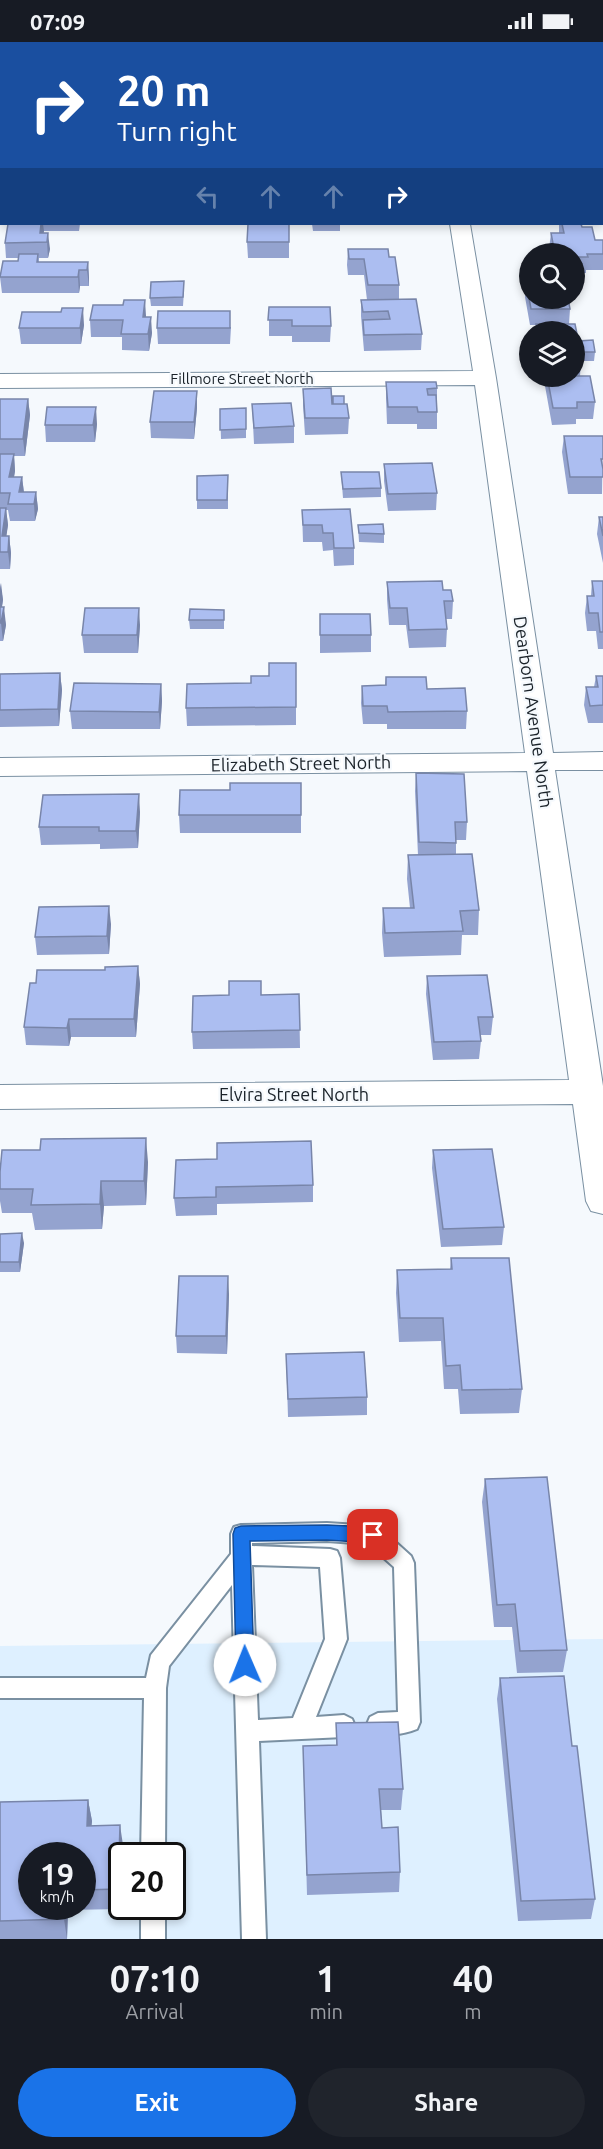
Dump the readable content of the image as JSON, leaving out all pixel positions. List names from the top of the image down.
{
  "streets": {
    "street": [
      "Fillmore Street North",
      "Dearborn Avenue North",
      "Elizabeth Street North",
      "Elvira Street North"
    ]
  },
  "crossings": [
    ["Fillmore Street North", "Dearborn Avenue North"],
    ["Dearborn Avenue North", "Elizabeth Street North"],
    ["Dearborn Avenue North", "Elvira Street North"]
  ],
  "page": {
    "status": "07:09",
    "turn": ["20 m", "Turn right"],
    "speed": "19 km/h",
    "limit": "20",
    "eta": [
      "07:10",
      "Arrival",
      "1",
      "min",
      "40",
      "m"
    ],
    "buttons": ["Exit", "Share"]
  }
}
